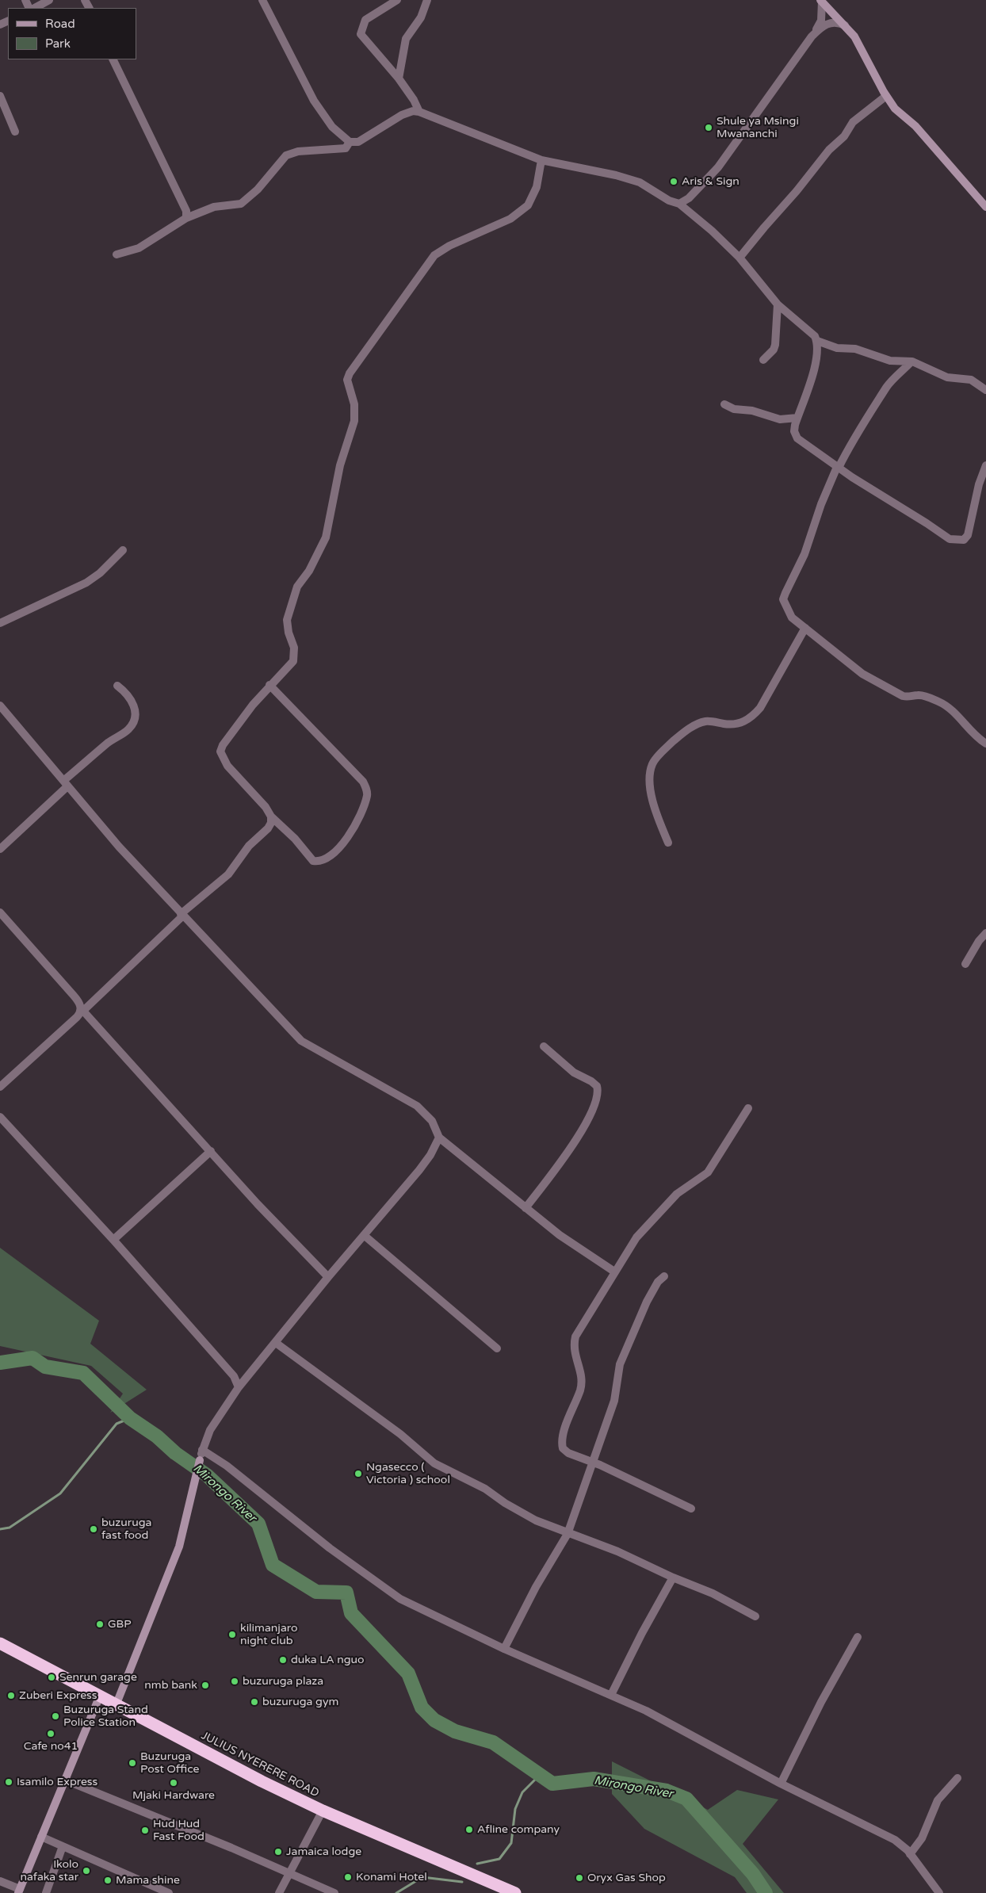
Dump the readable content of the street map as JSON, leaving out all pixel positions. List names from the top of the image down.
{
  "streets": {
    "highway": ["JULIUS NYERERE ROAD"]
  },
  "water": ["Mirongo River"],
  "places": [
    "Shule ya Msingi Mwananchi",
    "Aris & Sign",
    "Ngasecco ( Victoria ) school",
    "buzuruga fast food",
    "GBP",
    "kilimanjaro night club",
    "duka LA nguo",
    "Senrun garage",
    "buzuruga plaza",
    "nmb bank",
    "Zuberi Express",
    "buzuruga gym",
    "Buzuruga Stand Police Station",
    "Cafe no41",
    "Buzuruga Post Office",
    "Isamilo Express",
    "Mjaki Hardware",
    "Afline company",
    "Hud Hud Fast Food",
    "Jamaica lodge",
    "Ikolo nafaka star",
    "Konami Hotel",
    "Oryx Gas Shop",
    "Mama shine"
  ],
  "legend": ["Road", "Park"]
}
